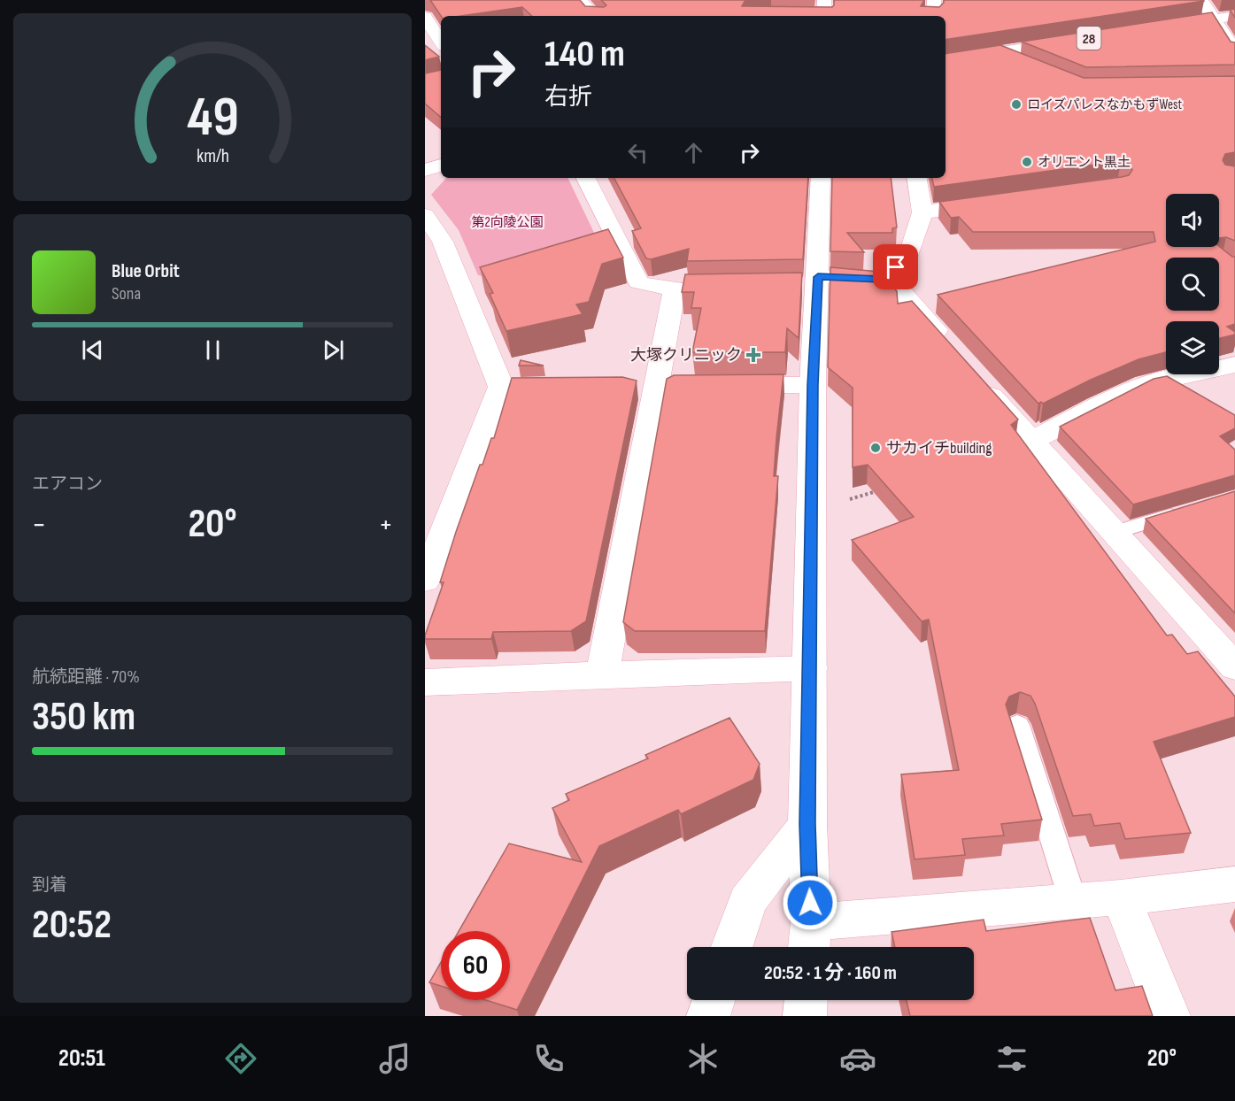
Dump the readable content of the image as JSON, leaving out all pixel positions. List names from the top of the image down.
{
  "streets": {
    "street": ["28"]
  },
  "parks": ["第2向陵公園"],
  "places": {
    "other": ["ロイズパレスなかもずWest", "オリエント黒土", "サカイチbuilding"],
    "health": ["大塚クリニック"]
  },
  "page": {
    "turn": ["140 m", "右折"],
    "song": ["Blue Orbit", "Sona"],
    "tile": [
      "エアコン",
      ["航続距離 · 70%", "350 km"],
      ["到着", "20:52"]
    ],
    "heat": ["−", "20°", "+"],
    "limit": "60",
    "trip": "20:52 · 1 分 · 160 m",
    "tabs": ["20:51", "20°"],
    "gauge": ["49", "km/h"]
  }
}
